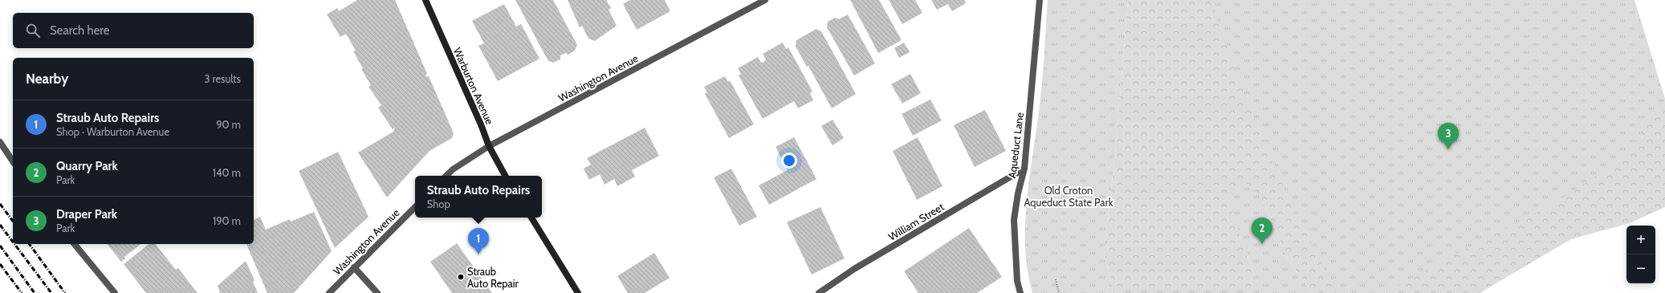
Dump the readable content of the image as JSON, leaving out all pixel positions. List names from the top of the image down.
{
  "streets": {
    "street": [
      "Washington Avenue",
      "Warburton Avenue",
      "Aqueduct Lane",
      "William Street"
    ]
  },
  "crossings": [
    ["Washington Avenue", "Warburton Avenue"],
    ["Aqueduct Lane", "William Street"]
  ],
  "parks": ["Old Croton Aqueduct State Park"],
  "places": ["Straub Auto Repair"],
  "page": {
    "search": "Search here",
    "heading": ["Nearby", "3 results"],
    "list": [
      {
        "mark": "1",
        "name": "Straub Auto Repairs",
        "note": "Shop · Warburton Avenue",
        "value": "90 m"
      },
      {
        "mark": "2",
        "name": "Quarry Park",
        "note": "Park",
        "value": "140 m"
      },
      {
        "mark": "3",
        "name": "Draper Park",
        "note": "Park",
        "value": "190 m"
      }
    ],
    "pins": ["3", "2", "1"],
    "popup": ["Straub Auto Repairs", "Shop"],
    "map_buttons": ["+", "−"]
  }
}
